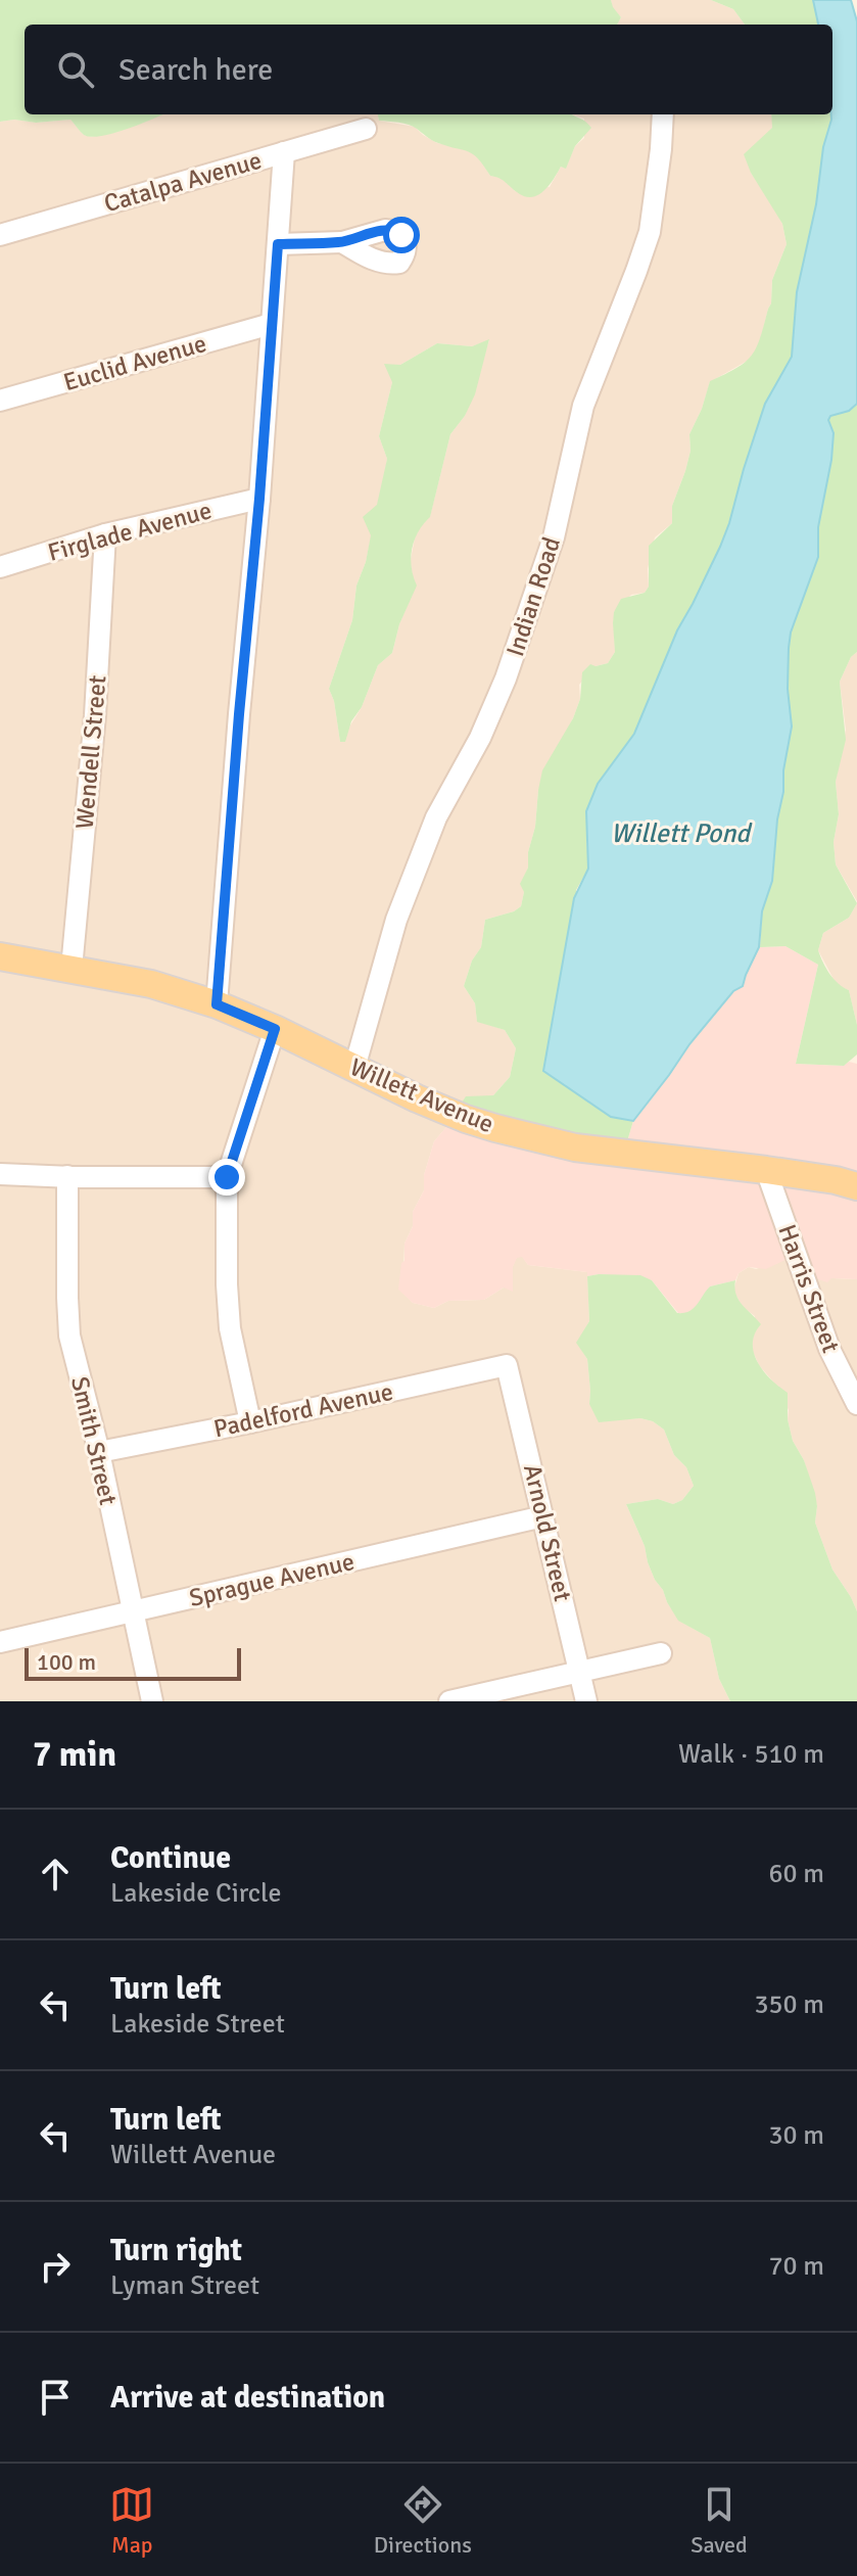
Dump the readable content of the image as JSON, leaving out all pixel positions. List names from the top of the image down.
{
  "streets": {
    "main road": ["Willett Avenue"],
    "street": [
      "Catalpa Avenue",
      "Euclid Avenue",
      "Firglade Avenue",
      "Indian Road",
      "Wendell Street",
      "Harris Street",
      "Padelford Avenue",
      "Smith Street",
      "Arnold Street",
      "Sprague Avenue"
    ]
  },
  "crossings": [
    ["Firglade Avenue", "Wendell Street"],
    ["Indian Road", "Willett Avenue"],
    ["Wendell Street", "Willett Avenue"],
    ["Willett Avenue", "Harris Street"],
    ["Padelford Avenue", "Smith Street"],
    ["Padelford Avenue", "Arnold Street"],
    ["Smith Street", "Sprague Avenue"],
    ["Arnold Street", "Sprague Avenue"]
  ],
  "water": ["Willett Pond"],
  "scale_bar": "100 m",
  "page": {
    "search": "Search here",
    "scale": "100 m",
    "heading": ["7 min", "Walk · 510 m"],
    "list": [
      ["Continue", "Lakeside Circle", "60 m"],
      ["Turn left", "Lakeside Street", "350 m"],
      ["Turn left", "Willett Avenue", "30 m"],
      ["Turn right", "Lyman Street", "70 m"],
      "Arrive at destination"
    ],
    "nav": ["Map", "Directions", "Saved"]
  }
}
